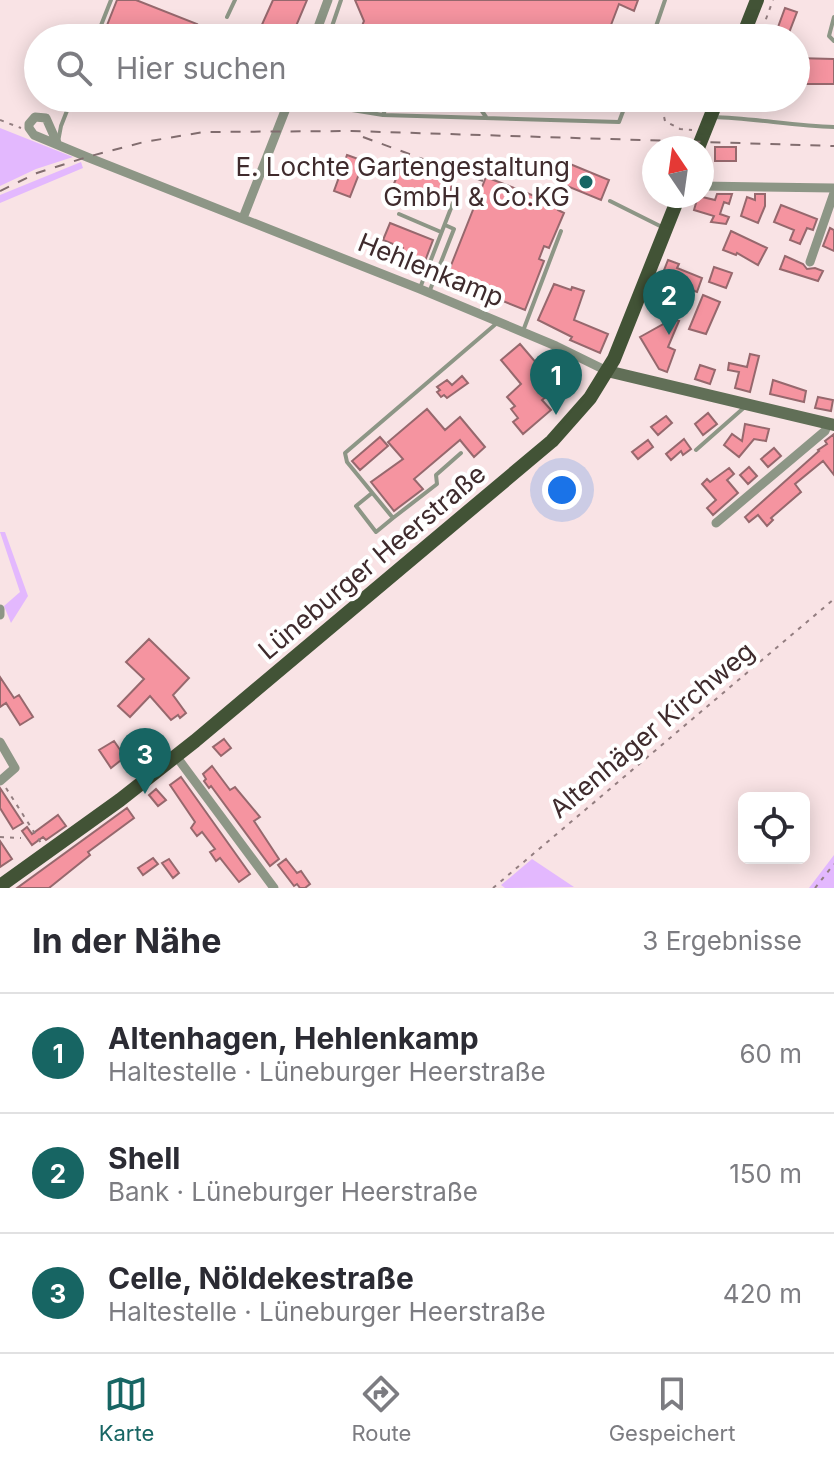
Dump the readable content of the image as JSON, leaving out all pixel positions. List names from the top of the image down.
{
  "streets": {
    "main road": ["Lüneburger Heerstraße"],
    "street": ["Hehlenkamp"],
    "path": ["Altenhäger Kirchweg"]
  },
  "crossings": [
    ["Hehlenkamp", "Lüneburger Heerstraße"]
  ],
  "places": ["E. Lochte Gartengestaltung GmbH & Co.KG"],
  "north": "top",
  "page": {
    "search": "Hier suchen",
    "pins": ["2", "1", "3"],
    "heading": ["In der Nähe", "3 Ergebnisse"],
    "list": [
      {
        "mark": "1",
        "name": "Altenhagen, Hehlenkamp",
        "note": "Haltestelle · Lüneburger Heerstraße",
        "value": "60 m"
      },
      {
        "mark": "2",
        "name": "Shell",
        "note": "Bank · Lüneburger Heerstraße",
        "value": "150 m"
      },
      {
        "mark": "3",
        "name": "Celle, Nöldekestraße",
        "note": "Haltestelle · Lüneburger Heerstraße",
        "value": "420 m"
      }
    ],
    "nav": ["Karte", "Route", "Gespeichert"]
  }
}
